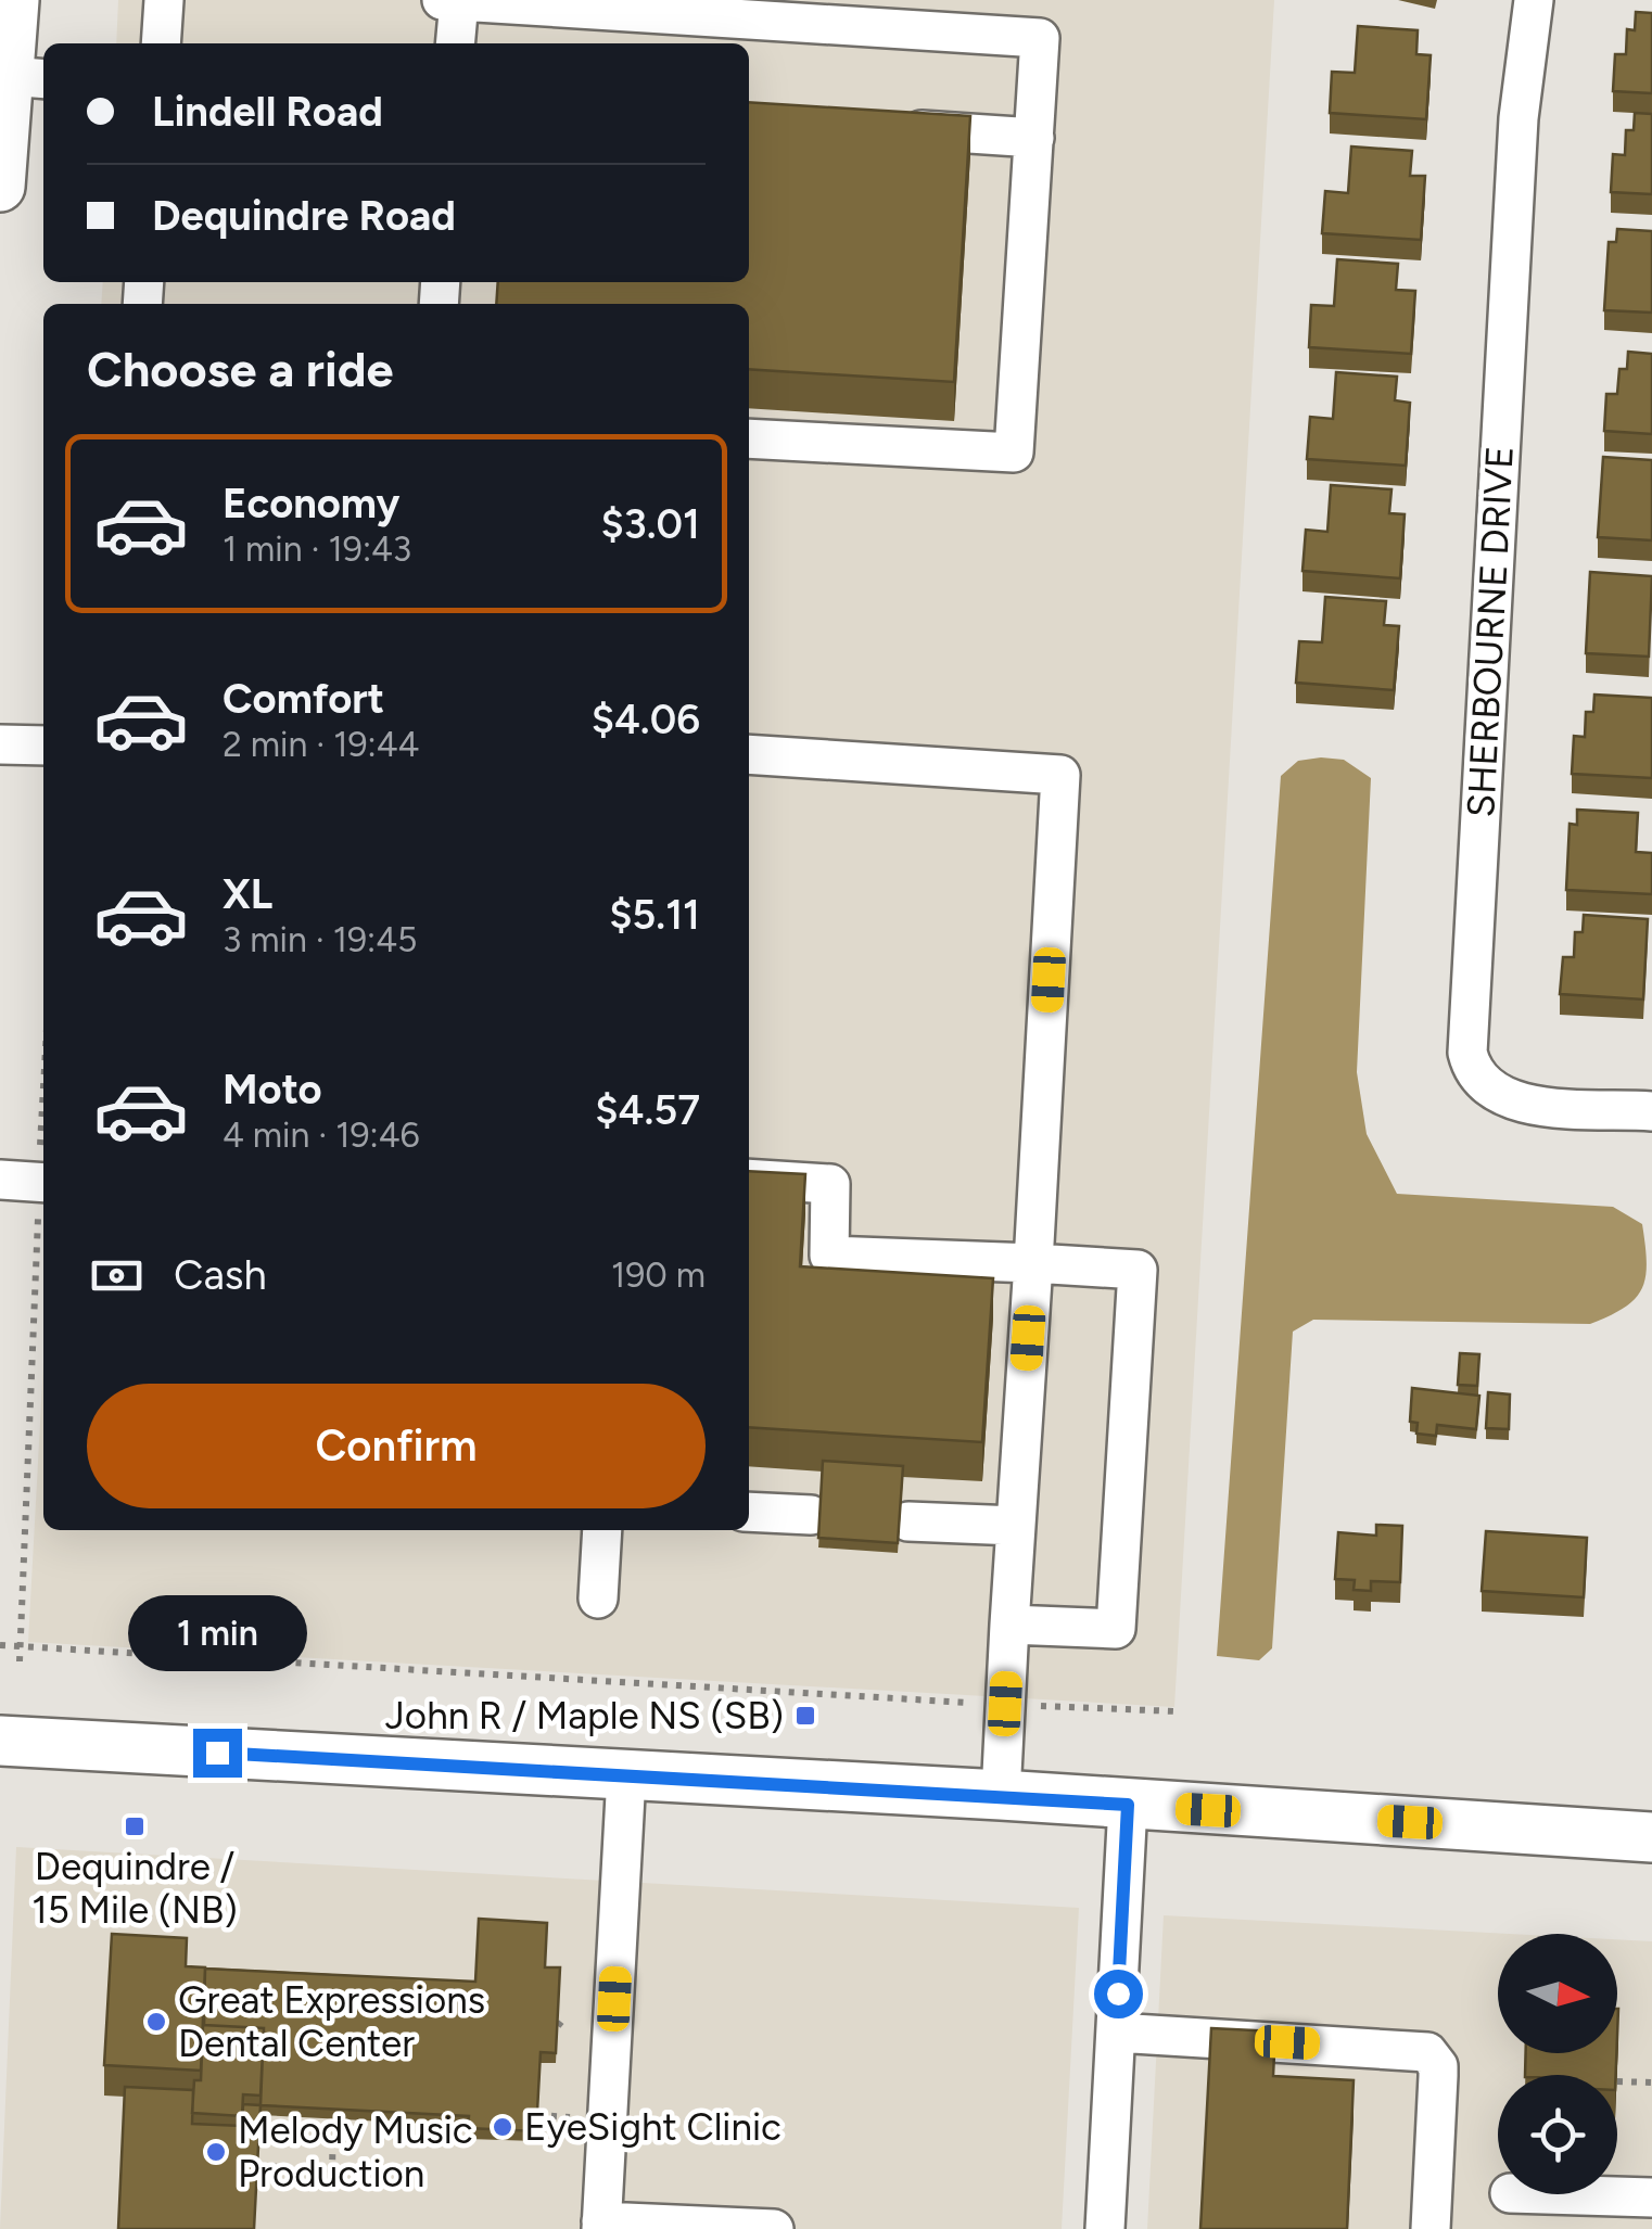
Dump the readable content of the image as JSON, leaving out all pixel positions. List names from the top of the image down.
{
  "streets": {
    "street": ["SHERBOURNE DRIVE"]
  },
  "places": {
    "transit": ["John R / Maple NS (SB)", "Dequindre / 15 Mile (NB)"],
    "other": ["Great Expressions Dental Center", "EyeSight Clinic", "Melody Music Production"]
  },
  "north": "right",
  "page": {
    "banner": ["Lindell Road", "Dequindre Road"],
    "heading": "Choose a ride",
    "list": [
      {
        "name": "Economy",
        "note": "1 min · 19:43",
        "value": "$3.01"
      },
      {
        "name": "Comfort",
        "note": "2 min · 19:44",
        "value": "$4.06"
      },
      {
        "name": "XL",
        "note": "3 min · 19:45",
        "value": "$5.11"
      },
      {
        "name": "Moto",
        "note": "4 min · 19:46",
        "value": "$4.57"
      }
    ],
    "pay": ["Cash", "190 m"],
    "buttons": "Confirm",
    "bubble": "1 min"
  }
}
